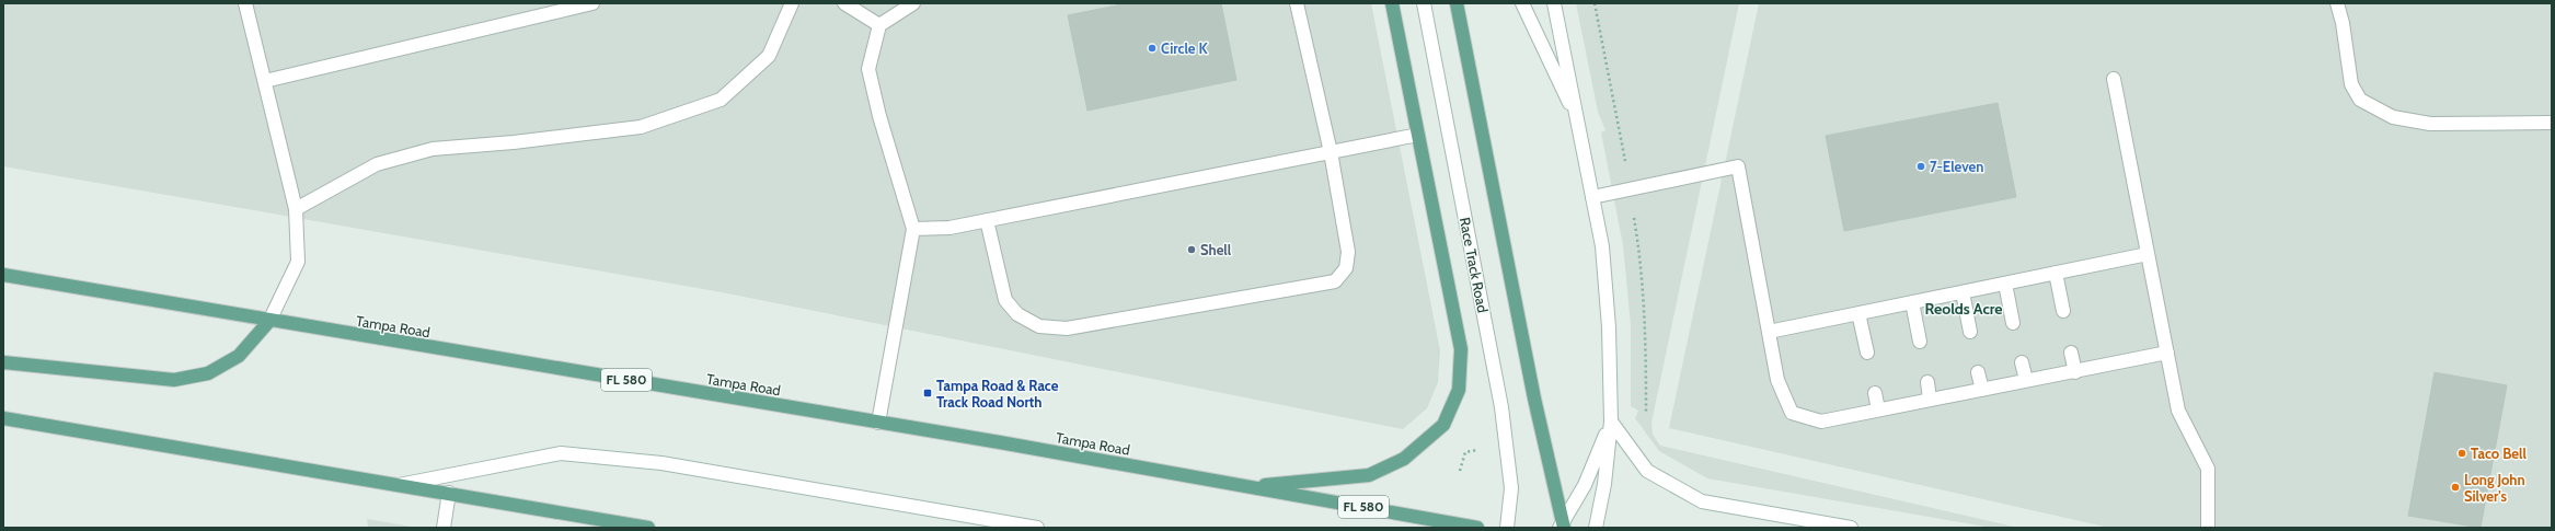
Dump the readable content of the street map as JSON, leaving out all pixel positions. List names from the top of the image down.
{
  "streets": {
    "main road": ["Race Track Road", "Tampa Road", "FL 580"]
  },
  "districts": ["Reolds Acre"],
  "places": {
    "other": [
      "Circle K",
      "7-Eleven",
      "Shell",
      "Taco Bell",
      "Long John Silver's"
    ],
    "transit": ["Tampa Road & Race Track Road North"]
  }
}
